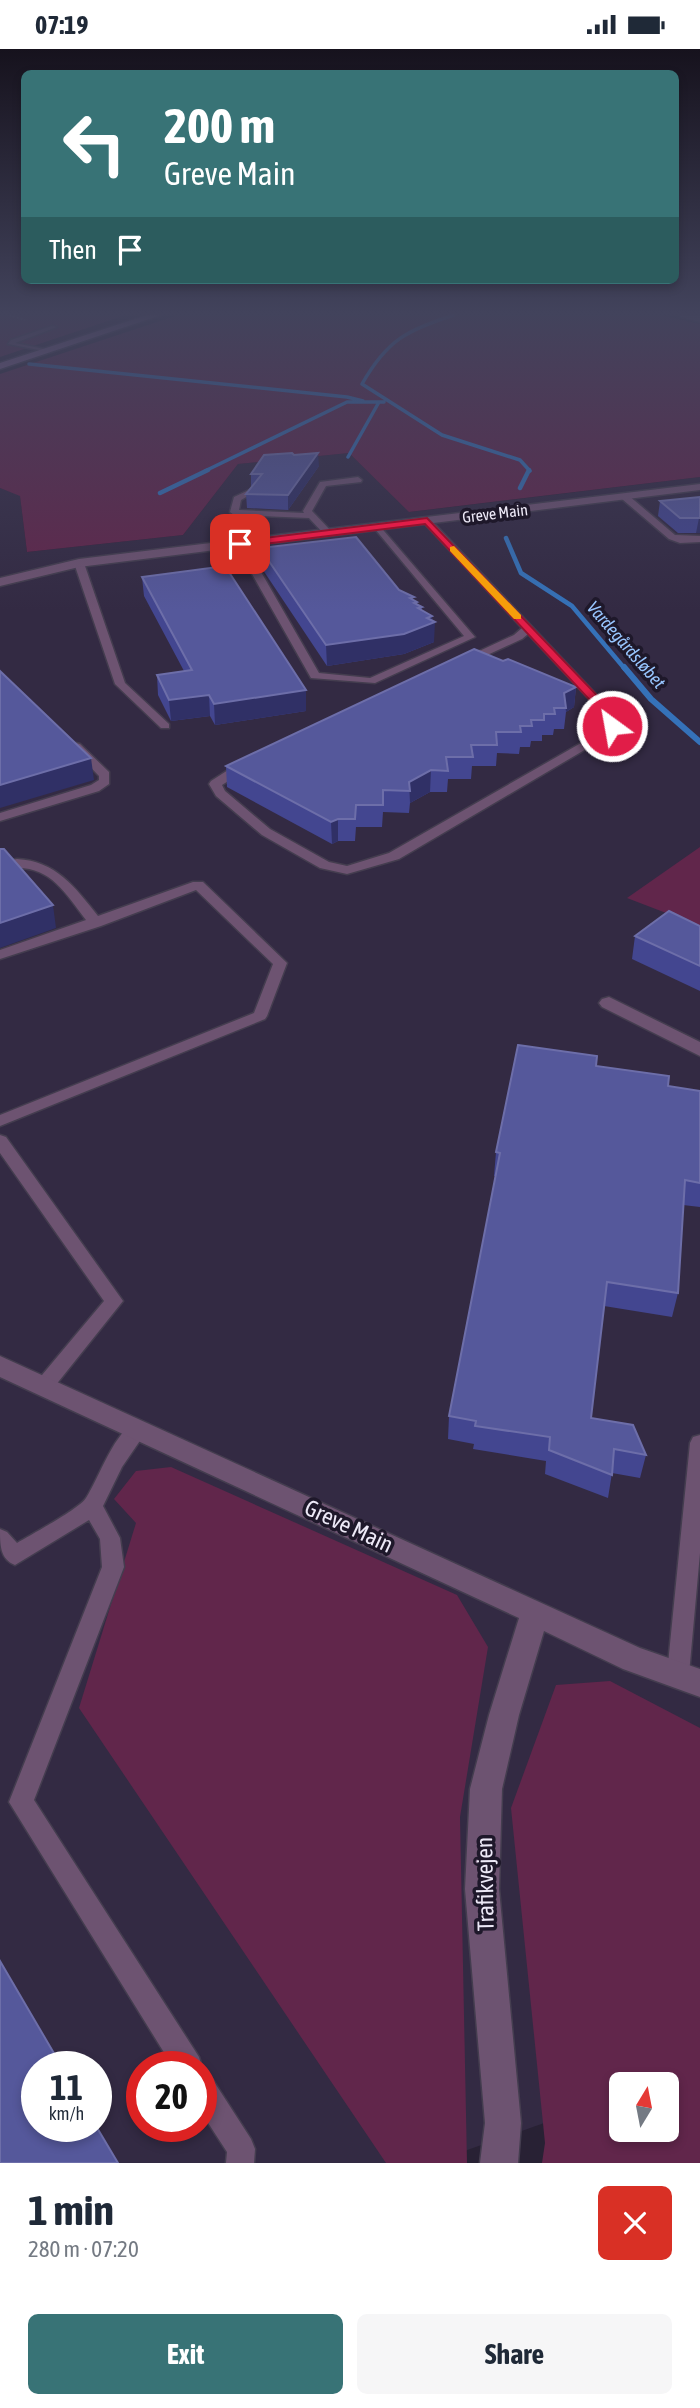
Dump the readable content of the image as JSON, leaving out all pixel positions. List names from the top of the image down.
{
  "streets": {
    "street": ["Greve Main", "Trafikvejen"]
  },
  "crossings": [
    ["Greve Main", "Trafikvejen"]
  ],
  "water": ["Vardegårdsløbet"],
  "north": "top",
  "page": {
    "status": "07:19",
    "turn": ["200 m", "Greve Main"],
    "then": "Then",
    "speed": "11 km/h",
    "limit": "20",
    "heading": ["1 min", "280 m · 07:20"],
    "buttons": ["Exit", "Share"]
  }
}
